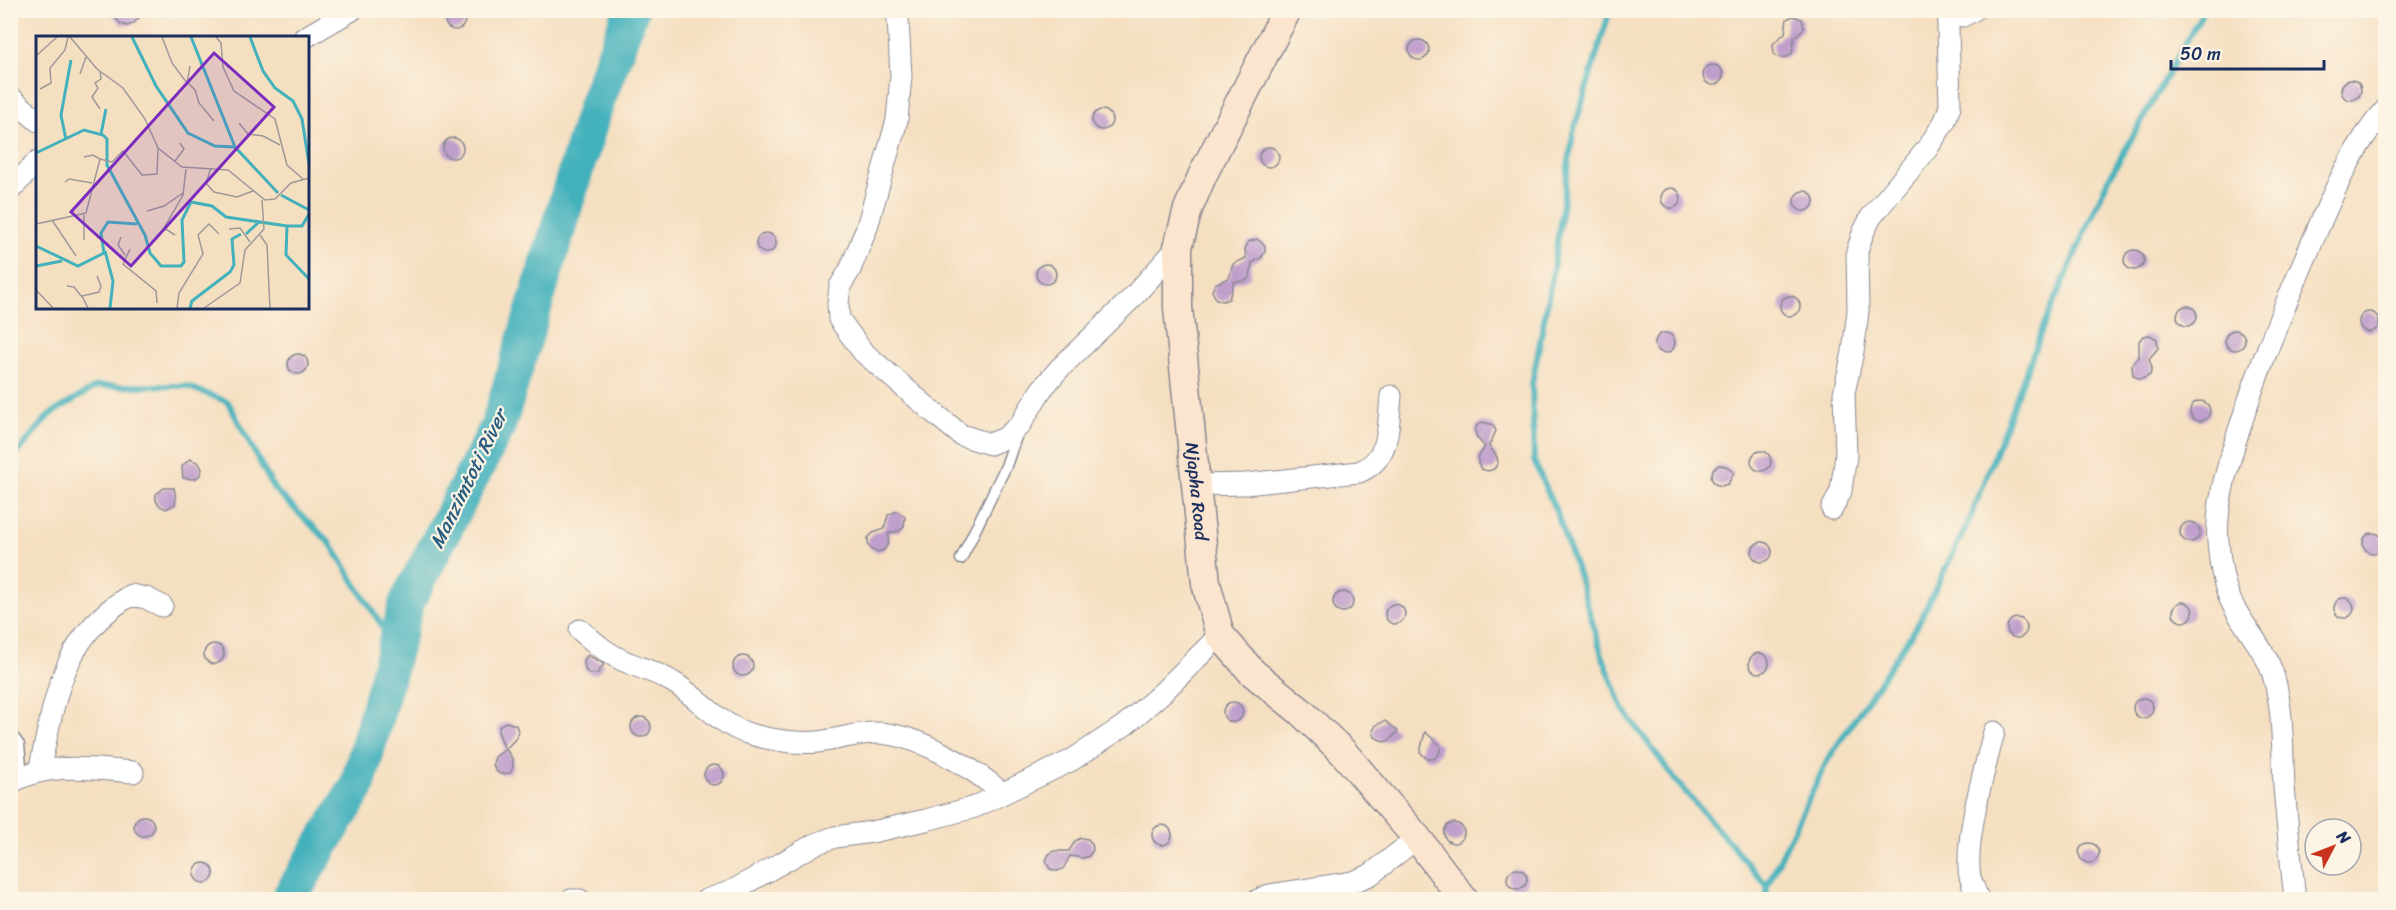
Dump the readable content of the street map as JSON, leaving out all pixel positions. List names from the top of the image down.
{
  "streets": {
    "street": ["Njapha Road"]
  },
  "water": ["Manzimtoti River"],
  "scale_bar": "50 m",
  "north": "top right"
}
